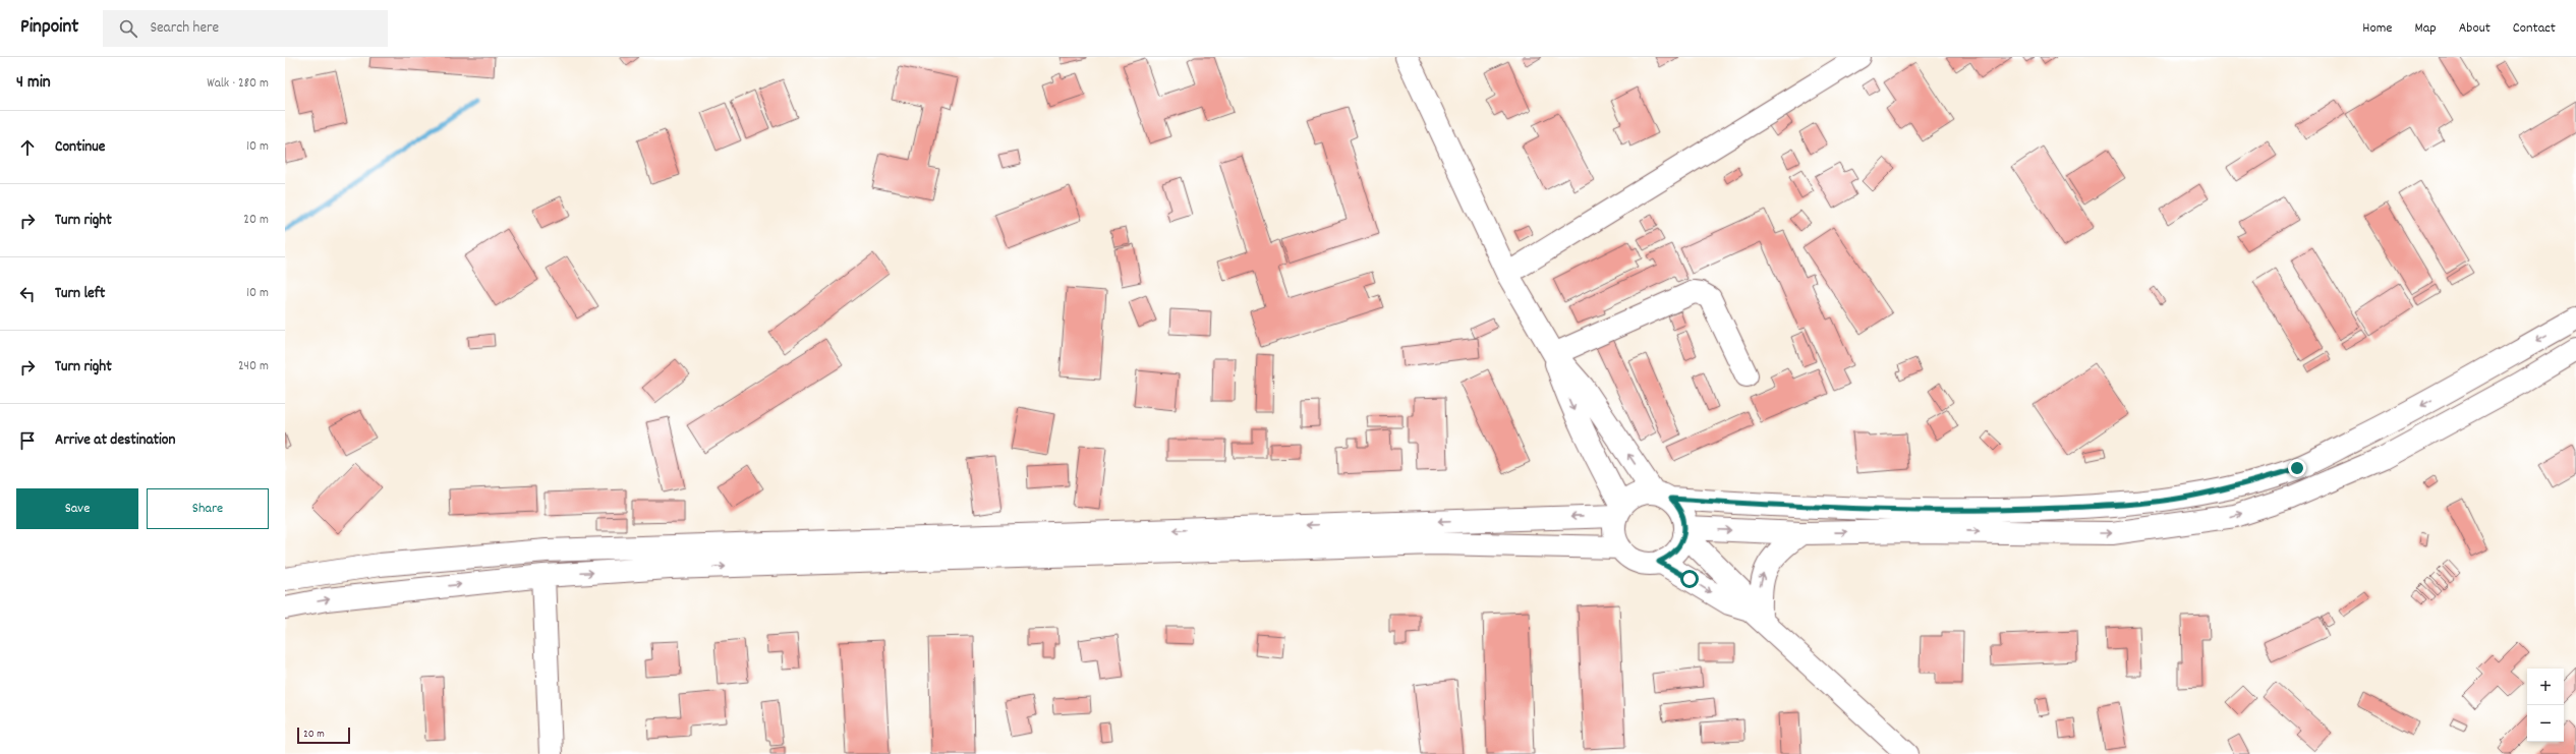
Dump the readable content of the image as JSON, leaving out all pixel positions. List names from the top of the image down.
{
  "scale_bar": "20 m",
  "page": {
    "header": "Pinpoint",
    "search": "Search here",
    "nav": [
      "Home",
      "Map",
      "About",
      "Contact"
    ],
    "heading": ["4 min", "Walk · 280 m"],
    "list": [
      ["Continue", "10 m"],
      ["Turn right", "20 m"],
      ["Turn left", "10 m"],
      ["Turn right", "240 m"],
      "Arrive at destination"
    ],
    "buttons": ["Save", "Share"],
    "map_buttons": ["+", "−"],
    "scale": "20 m"
  }
}
